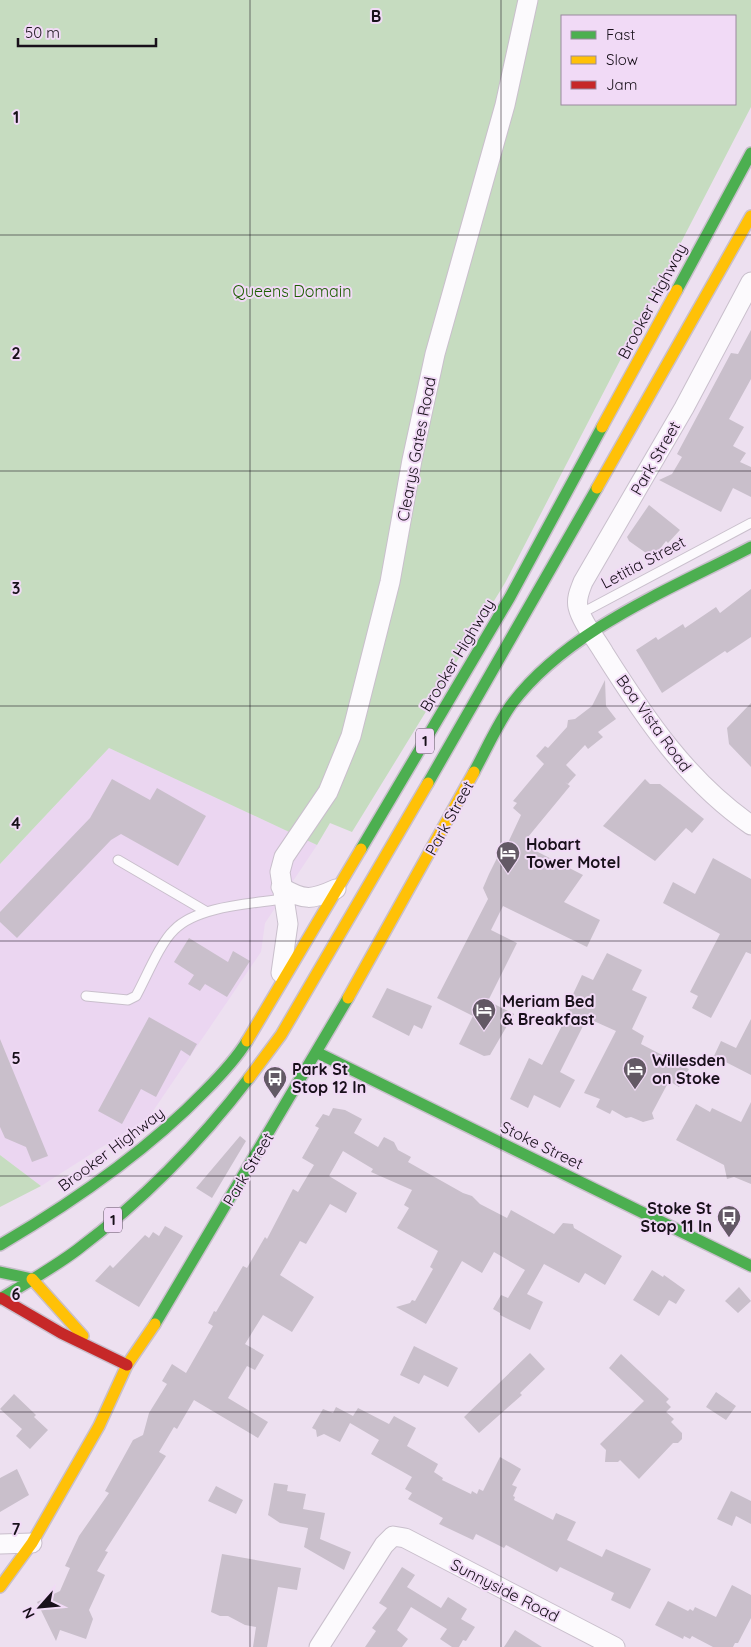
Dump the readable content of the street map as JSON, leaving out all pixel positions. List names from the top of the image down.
{
  "streets": {
    "main road": [
      "Brooker Highway",
      "Park Street",
      "1",
      "Stoke Street"
    ],
    "street": ["Clearys Gates Road", "Boa Vista Road", "Sunnyside Road"],
    "lane": ["Letitia Street"]
  },
  "crossings": [
    ["Brooker Highway", "Clearys Gates Road"],
    ["Park Street", "Letitia Street"],
    ["Park Street", "Boa Vista Road"],
    ["Park Street", "Stoke Street"]
  ],
  "parks": ["Queens Domain"],
  "places": {
    "hotel": ["Hobart Tower Motel", "Meriam Bed & Breakfast", "Willesden on Stoke"],
    "bus stop": ["Park St Stop 12 In", "Stoke St Stop 11 In"]
  },
  "legend": ["Fast", "Slow", "Jam"],
  "scale_bar": "50 m",
  "north": "bottom left",
  "grid": {
    "columns": ["B"],
    "rows": [
      "1",
      "2",
      "3",
      "4",
      "5",
      "6",
      "7"
    ]
  }
}
